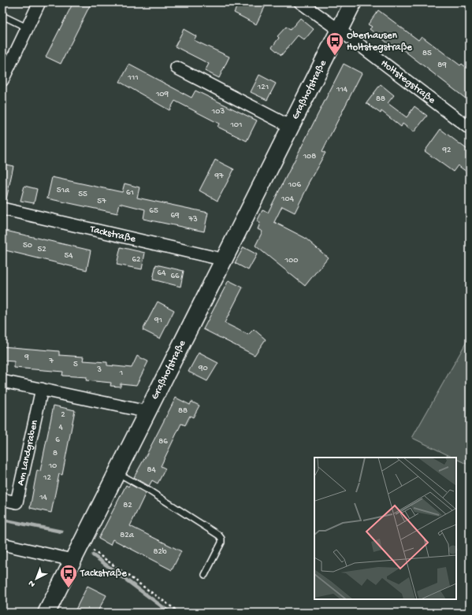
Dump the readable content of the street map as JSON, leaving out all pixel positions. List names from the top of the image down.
{
  "streets": {
    "street": [
      "Holtstegstraße",
      "Graßhofstraße",
      "Tackstraße",
      "Am Landgraben"
    ]
  },
  "crossings": [
    ["Holtstegstraße", "Graßhofstraße"],
    ["Graßhofstraße", "Tackstraße"]
  ],
  "places": {
    "bus stop": ["Oberhausen Holtstegstraße", "Tackstraße"]
  },
  "house_numbers": [
    "85",
    "89",
    "111",
    "121",
    "114",
    "109",
    "88",
    "103",
    "101",
    "92",
    "108",
    "97",
    "106",
    "51a",
    "61",
    "55",
    "104",
    "57",
    "65",
    "69",
    "73",
    "50",
    "52",
    "54",
    "62",
    "100",
    "64",
    "66",
    "91",
    "9",
    "7",
    "5",
    "90",
    "3",
    "1",
    "88",
    "2",
    "4",
    "6",
    "86",
    "8",
    "10",
    "84",
    "12",
    "14",
    "82",
    "82a",
    "82b"
  ],
  "north": "bottom left"
}
